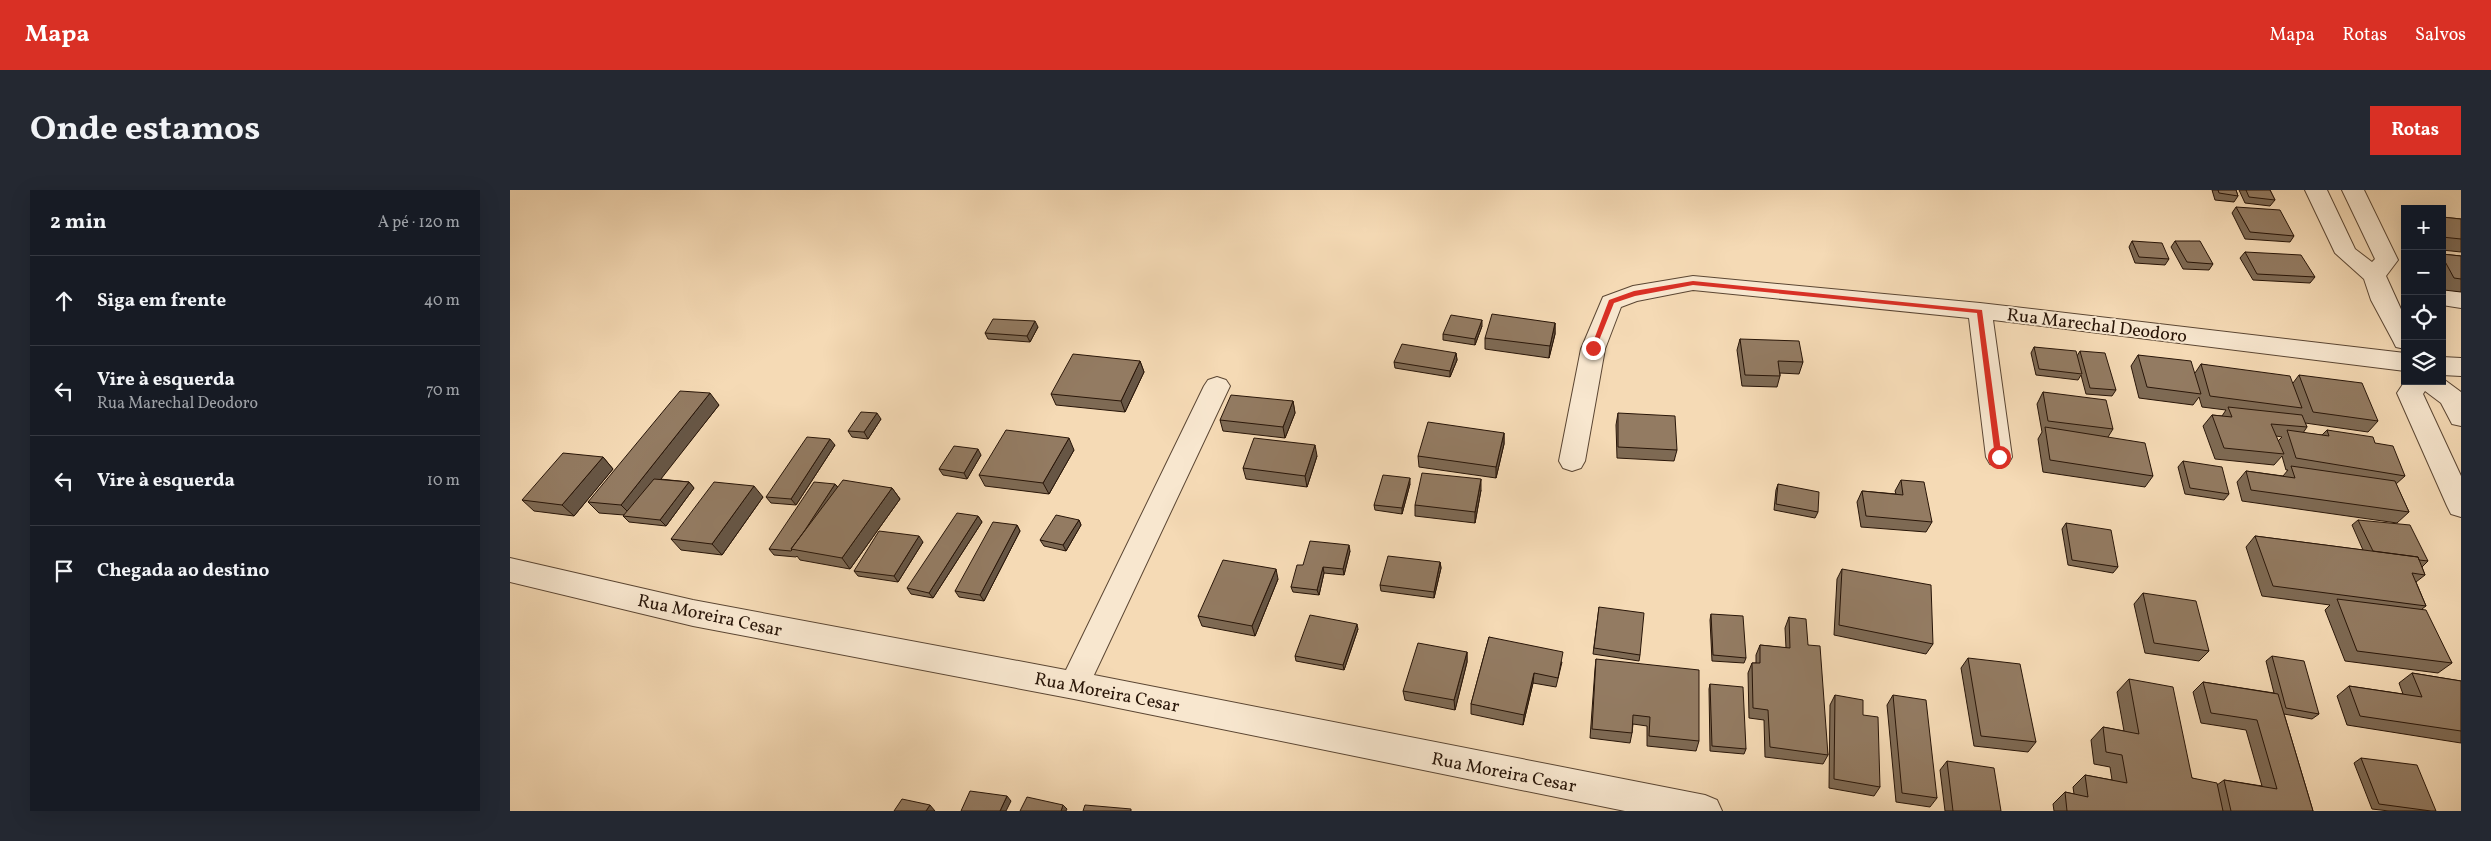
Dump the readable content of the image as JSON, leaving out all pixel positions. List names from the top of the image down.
{
  "streets": {
    "street": ["Rua Marechal Deodoro", "Rua Moreira Cesar"]
  },
  "page": {
    "header": "Mapa",
    "nav": ["Mapa", "Rotas", "Salvos"],
    "title": "Onde estamos",
    "buttons": "Rotas",
    "heading": ["2 min", "A pé · 120 m"],
    "map_buttons": ["+", "−"],
    "list": [
      ["Siga em frente", "40 m"],
      ["Vire à esquerda", "Rua Marechal Deodoro", "70 m"],
      ["Vire à esquerda", "10 m"],
      "Chegada ao destino"
    ]
  }
}
